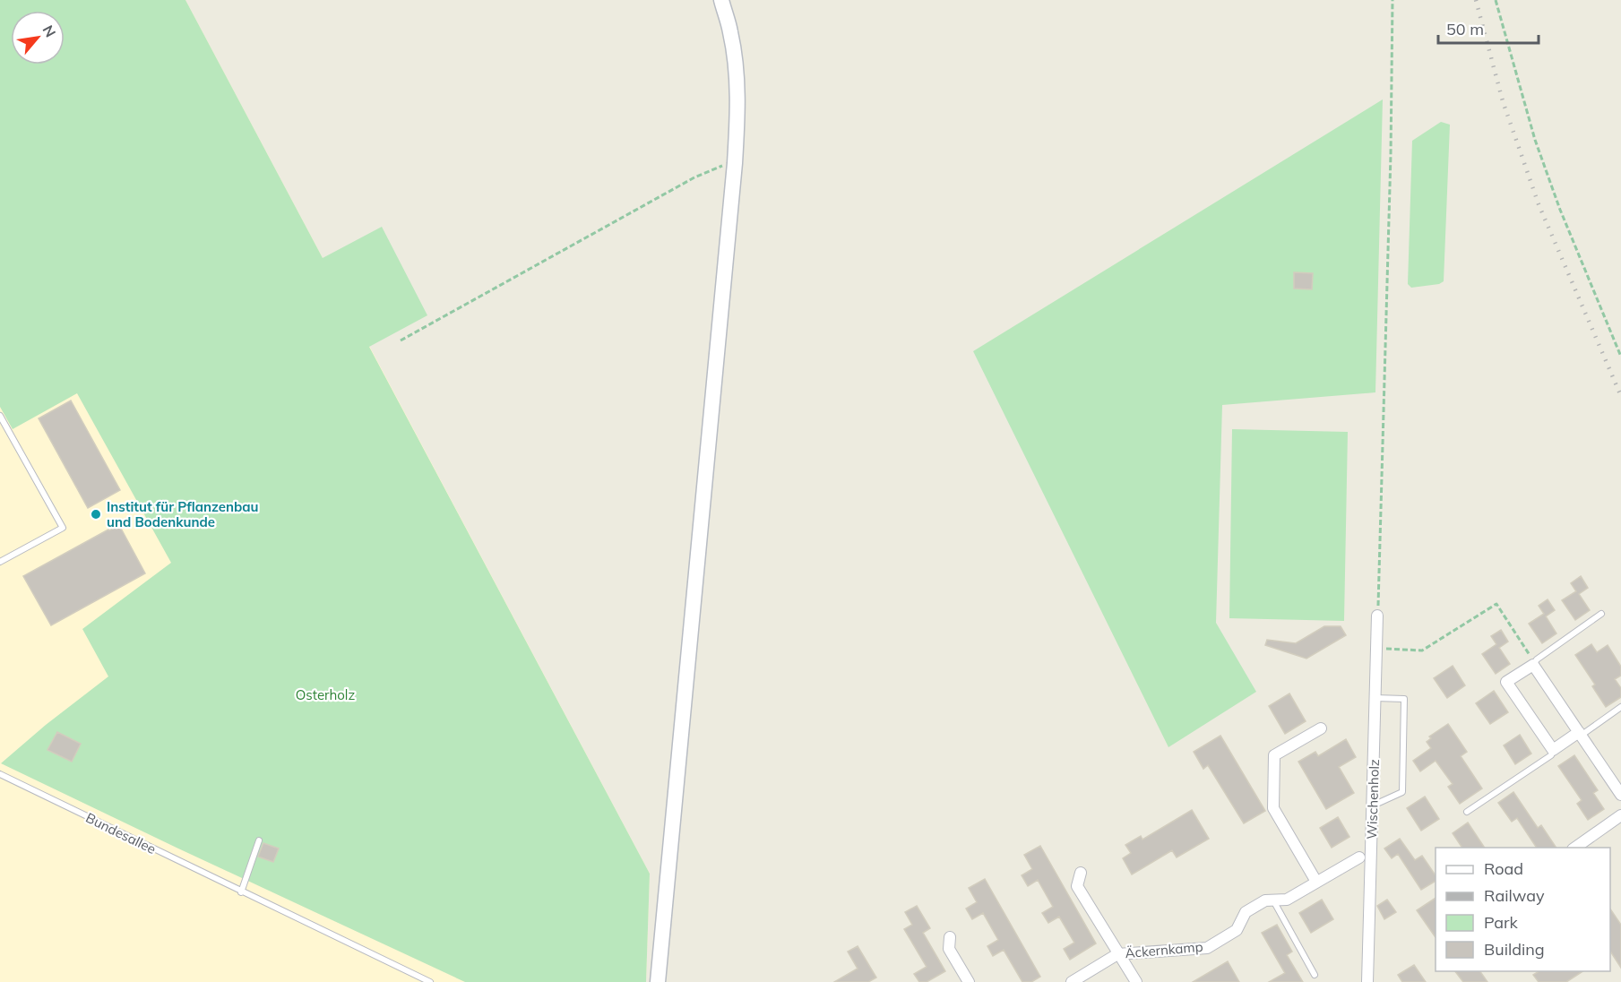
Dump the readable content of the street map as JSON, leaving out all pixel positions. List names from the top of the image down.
{
  "streets": {
    "street": ["Wischenholz", "Äckernkamp"],
    "lane": ["Bundesallee"]
  },
  "parks": ["Osterholz"],
  "places": ["Institut für Pflanzenbau und Bodenkunde"],
  "legend": [
    "Road",
    "Railway",
    "Park",
    "Building"
  ],
  "scale_bar": "50 m",
  "north": "top right"
}
